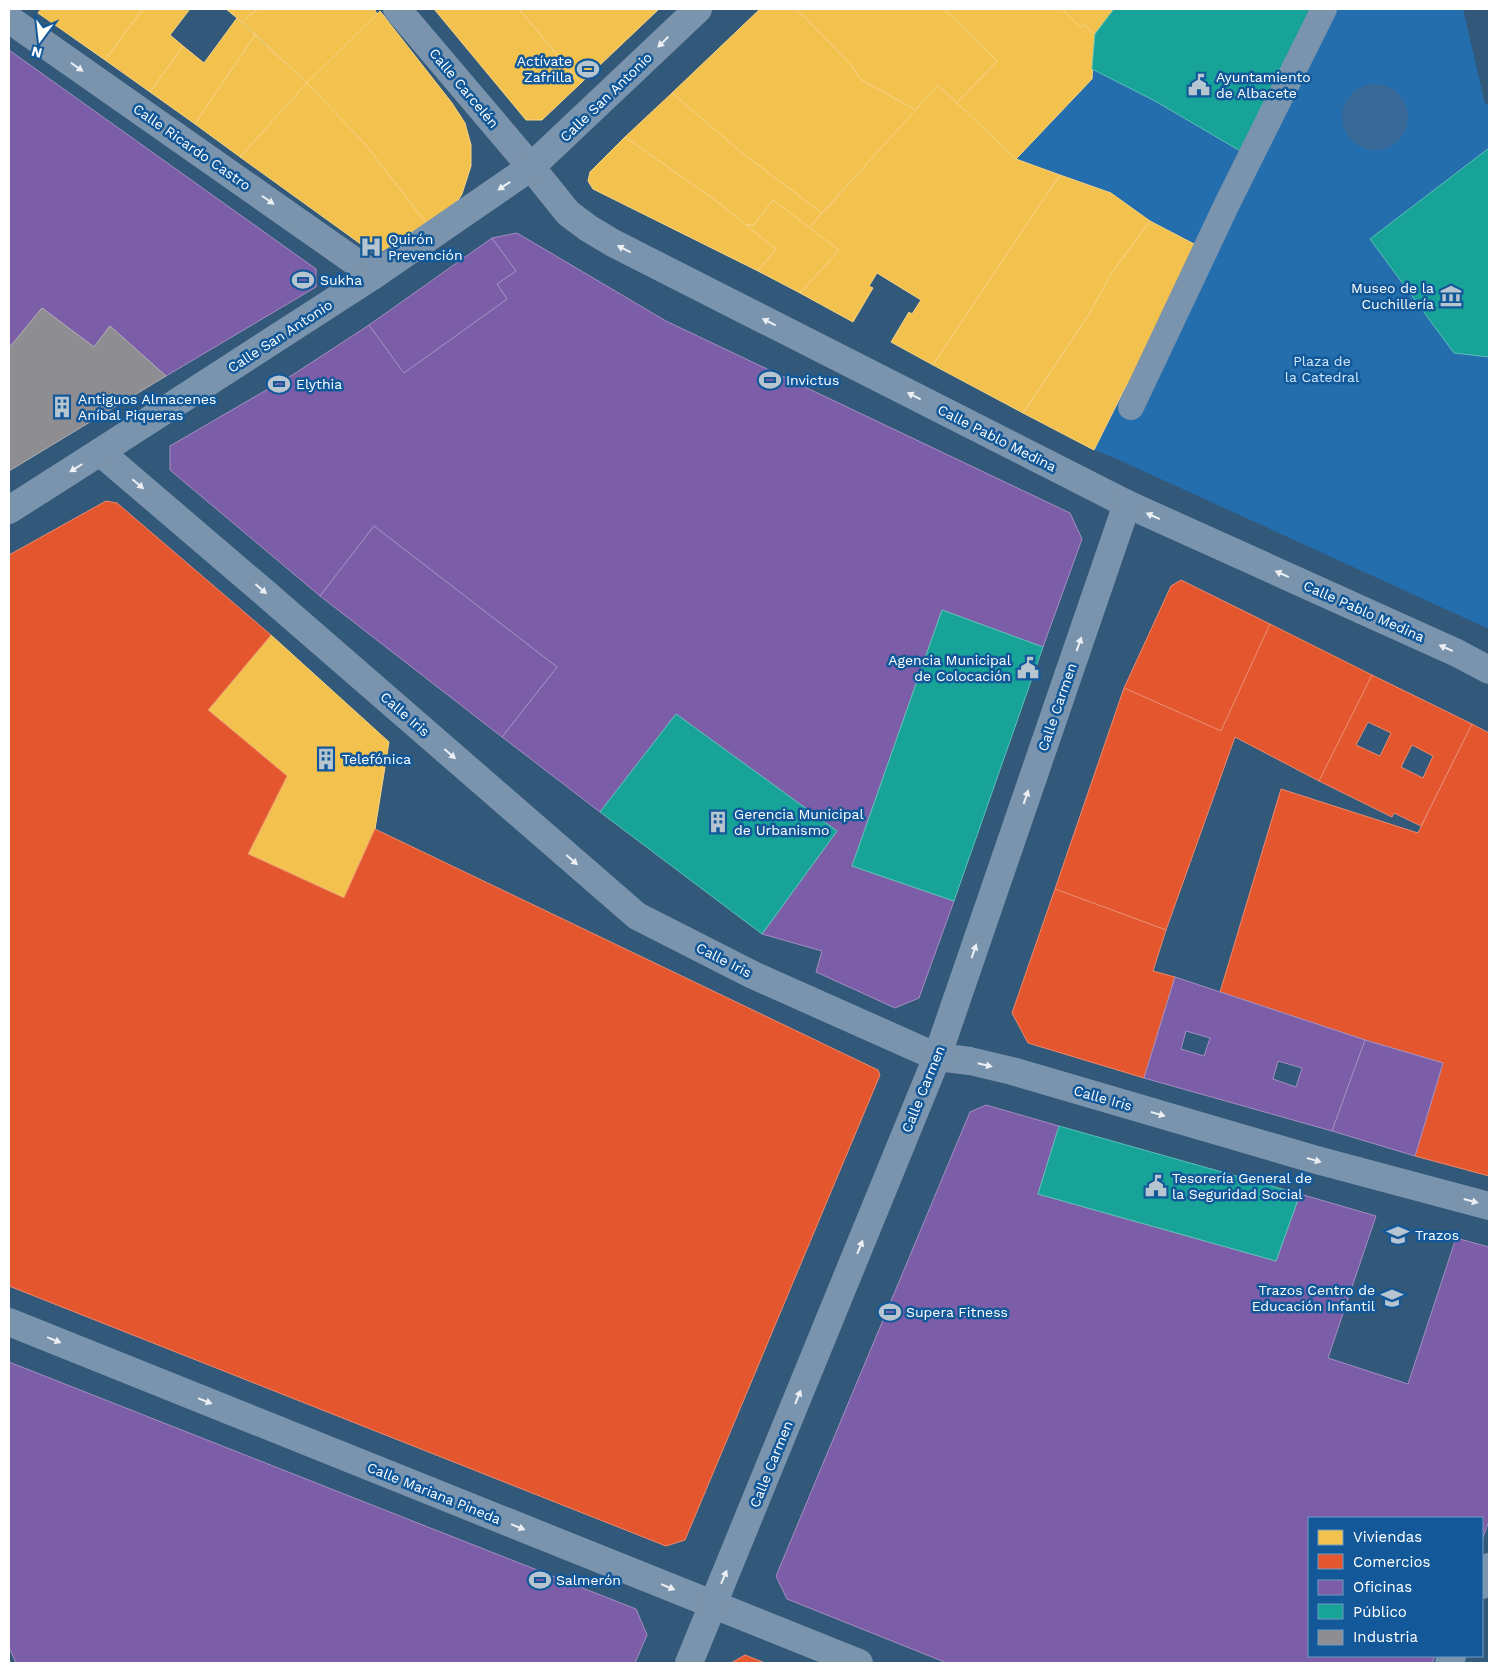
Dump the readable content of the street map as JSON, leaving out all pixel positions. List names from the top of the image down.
{
  "streets": {
    "street": [
      "Calle Carcelén",
      "Calle San Antonio",
      "Calle Ricardo Castro",
      "Calle Pablo Medina",
      "Calle Carmen",
      "Calle Iris",
      "Calle Mariana Pineda"
    ]
  },
  "crossings": [
    ["Calle Carcelén", "Calle San Antonio"],
    ["Calle Carcelén", "Calle Pablo Medina"],
    ["Calle San Antonio", "Calle Ricardo Castro"],
    ["Calle San Antonio", "Calle Pablo Medina"],
    ["Calle San Antonio", "Calle Iris"],
    ["Calle Pablo Medina", "Calle Carmen"],
    ["Calle Carmen", "Calle Iris"],
    ["Calle Carmen", "Calle Mariana Pineda"]
  ],
  "one_way": [
    "Calle San Antonio",
    "Calle Ricardo Castro",
    "Calle Pablo Medina",
    "Calle Carmen",
    "Calle Iris",
    "Calle Mariana Pineda"
  ],
  "parks": ["Plaza de la Catedral"],
  "places": {
    "sports": [
      "Actívate Zafrilla",
      "Sukha",
      "Invictus",
      "Elythia",
      "Supera Fitness",
      "Salmerón"
    ],
    "public building": ["Ayuntamiento de Albacete", "Agencia Municipal de Colocación", "Tesorería General de la Seguridad Social"],
    "hospital": ["Quirón Prevención"],
    "museum": ["Museo de la Cuchillería"],
    "building": ["Antiguos Almacenes Aníbal Piqueras", "Telefónica", "Gerencia Municipal de Urbanismo"],
    "school or university": ["Trazos", "Trazos Centro de Educación Infantil"]
  },
  "legend": [
    "Viviendas",
    "Comercios",
    "Oficinas",
    "Público",
    "Industria"
  ],
  "north": "bottom"
}
